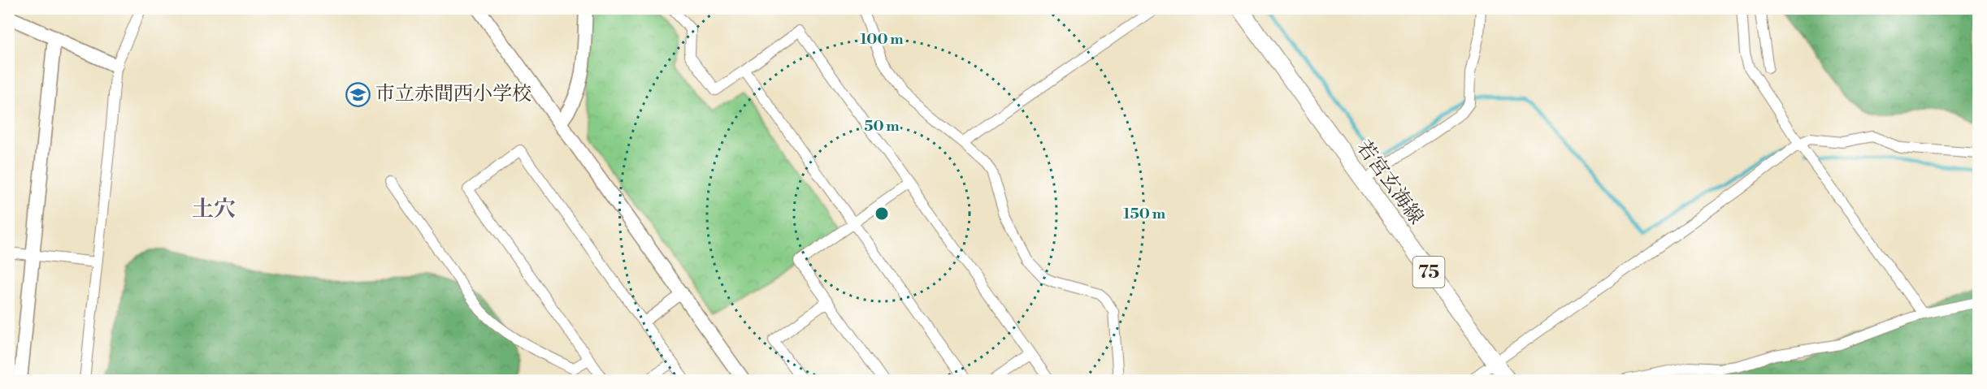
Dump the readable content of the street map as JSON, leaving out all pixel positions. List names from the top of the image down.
{
  "streets": {
    "main road": ["若宮玄海線", "75"]
  },
  "districts": ["土穴"],
  "places": {
    "school or university": ["市立赤間西小学校"]
  },
  "rings": ["100 m", "50 m", "150 m"]
}
